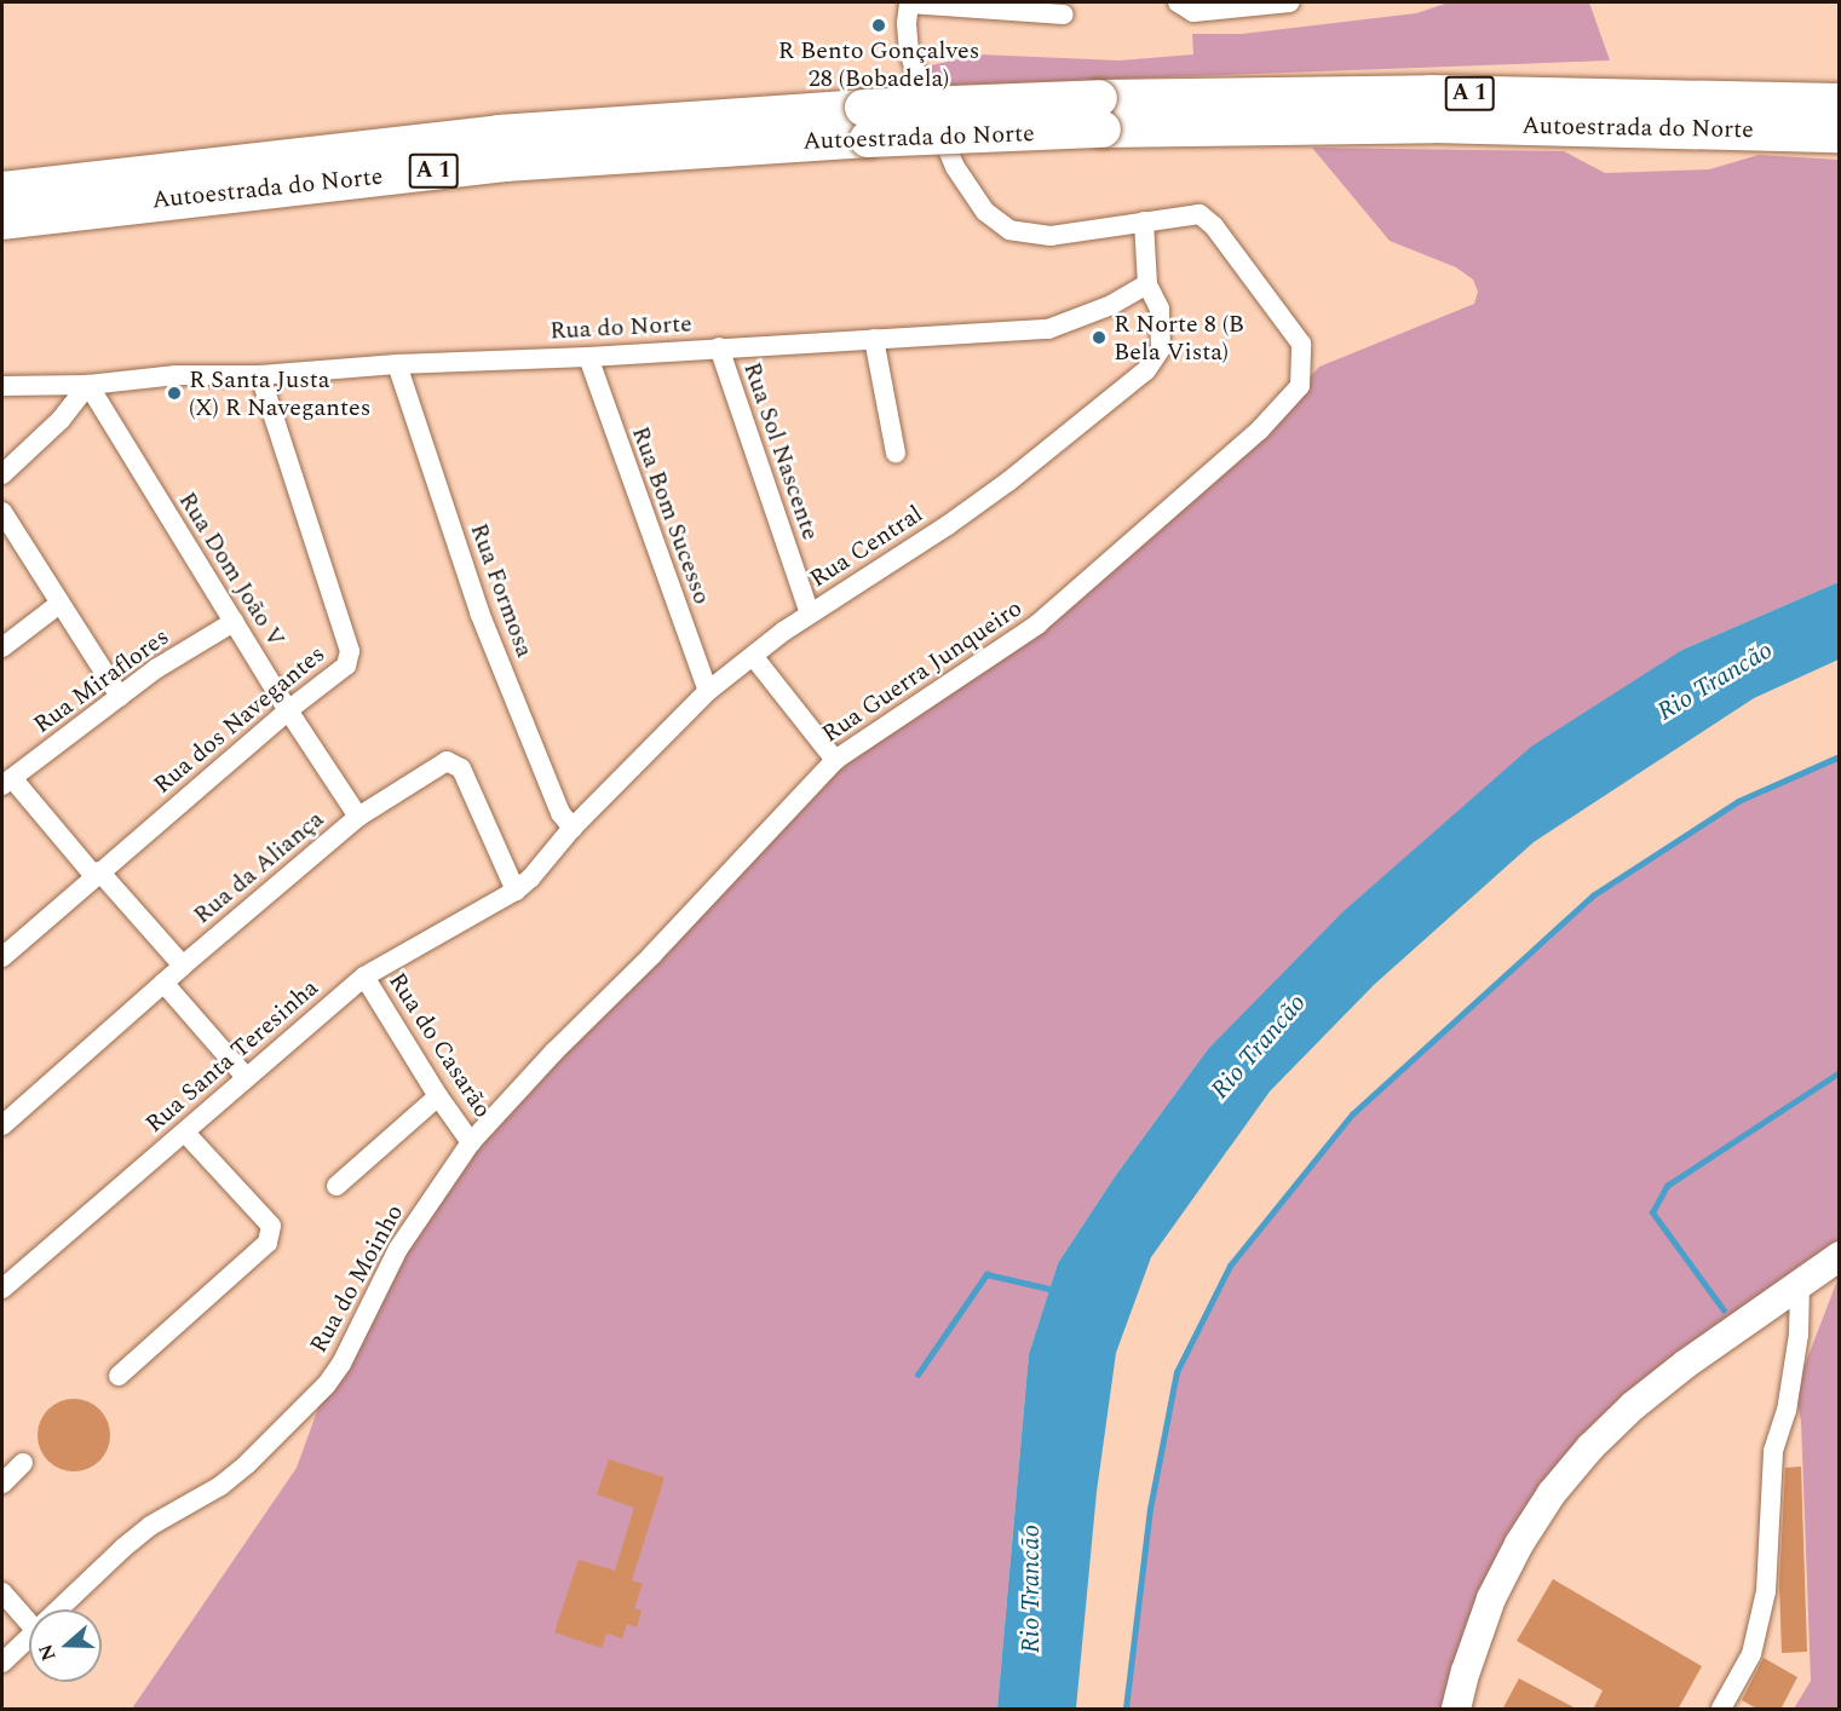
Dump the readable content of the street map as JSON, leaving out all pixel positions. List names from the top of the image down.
{
  "streets": {
    "highway": ["A 1", "Autoestrada do Norte"],
    "street": [
      "Rua do Norte",
      "Rua Sol Nascente",
      "Rua Bom Sucesso",
      "Rua Central",
      "Rua Dom João V",
      "Rua Formosa",
      "Rua Guerra Junqueiro",
      "Rua Miraflores",
      "Rua dos Navegantes",
      "Rua da Aliança",
      "Rua do Casarão",
      "Rua Santa Teresinha",
      "Rua do Moinho"
    ]
  },
  "crossings": [
    ["Rua do Norte", "Rua Sol Nascente"],
    ["Rua do Norte", "Rua Bom Sucesso"],
    ["Rua do Norte", "Rua Central"],
    ["Rua do Norte", "Rua Dom João V"],
    ["Rua do Norte", "Rua Formosa"],
    ["Rua do Norte", "Rua dos Navegantes"],
    ["Rua Sol Nascente", "Rua Central"],
    ["Rua Bom Sucesso", "Rua Central"],
    ["Rua Central", "Rua Formosa"],
    ["Rua Central", "Rua Guerra Junqueiro"],
    ["Rua Central", "Rua da Aliança"],
    ["Rua Central", "Rua Santa Teresinha"],
    ["Rua Dom João V", "Rua Miraflores"],
    ["Rua Dom João V", "Rua dos Navegantes"],
    ["Rua Dom João V", "Rua da Aliança"],
    ["Rua Guerra Junqueiro", "Rua do Casarão"],
    ["Rua Guerra Junqueiro", "Rua do Moinho"],
    ["Rua da Aliança", "Rua Santa Teresinha"],
    ["Rua do Casarão", "Rua Santa Teresinha"],
    ["Rua do Casarão", "Rua do Moinho"]
  ],
  "water": ["Rio Trancão"],
  "places": ["R Bento Gonçalves 28 (Bobadela)", "R Norte 8 (B Bela Vista)", "R Santa Justa (X) R Navegantes"],
  "north": "left"
}
